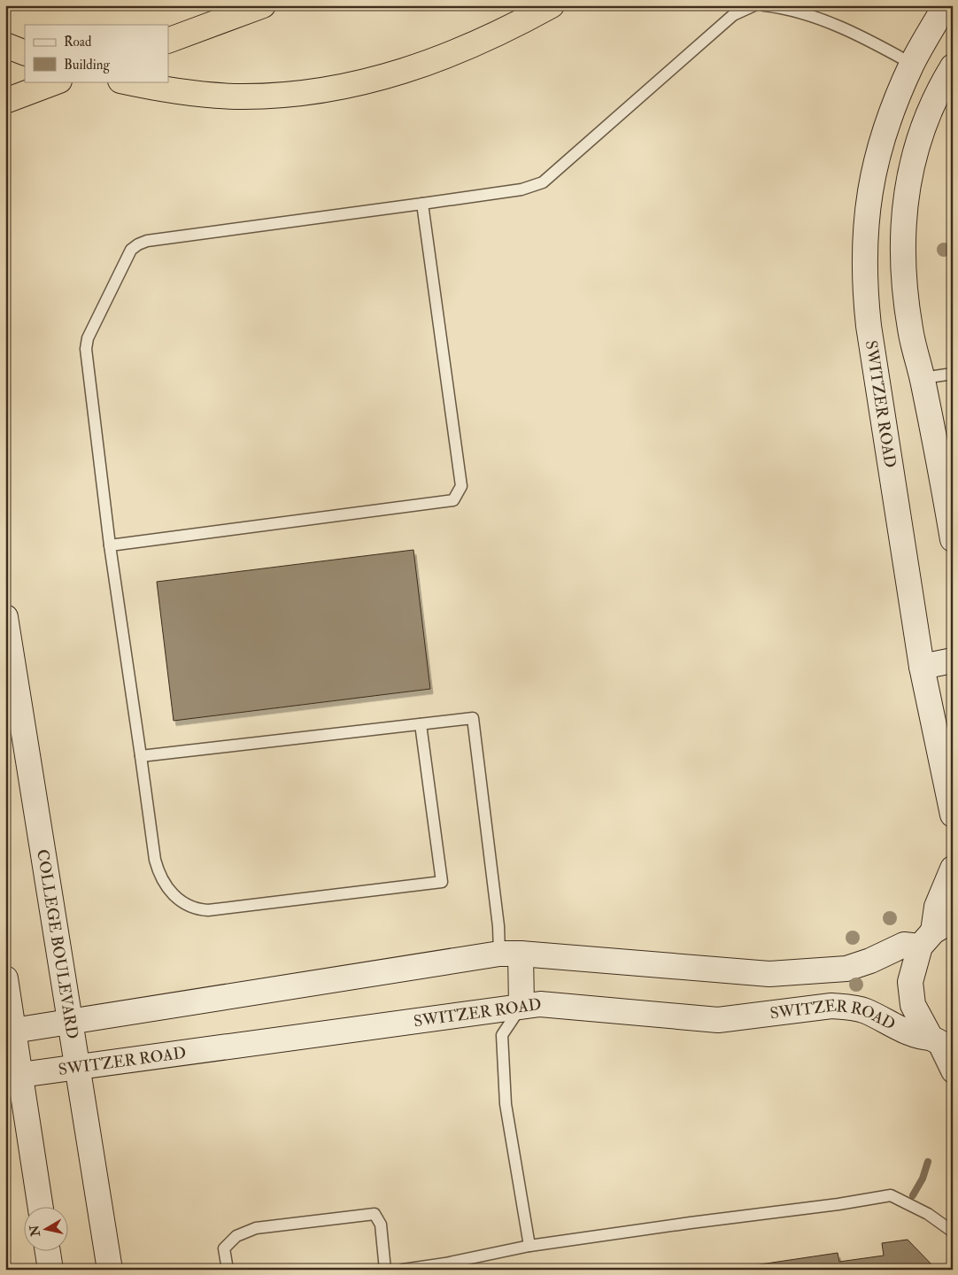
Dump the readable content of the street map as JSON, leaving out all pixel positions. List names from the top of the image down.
{
  "streets": {
    "main road": ["SWITZER ROAD", "COLLEGE BOULEVARD"]
  },
  "crossings": [
    ["SWITZER ROAD", "COLLEGE BOULEVARD"]
  ],
  "legend": ["Road", "Building"],
  "north": "left"
}
